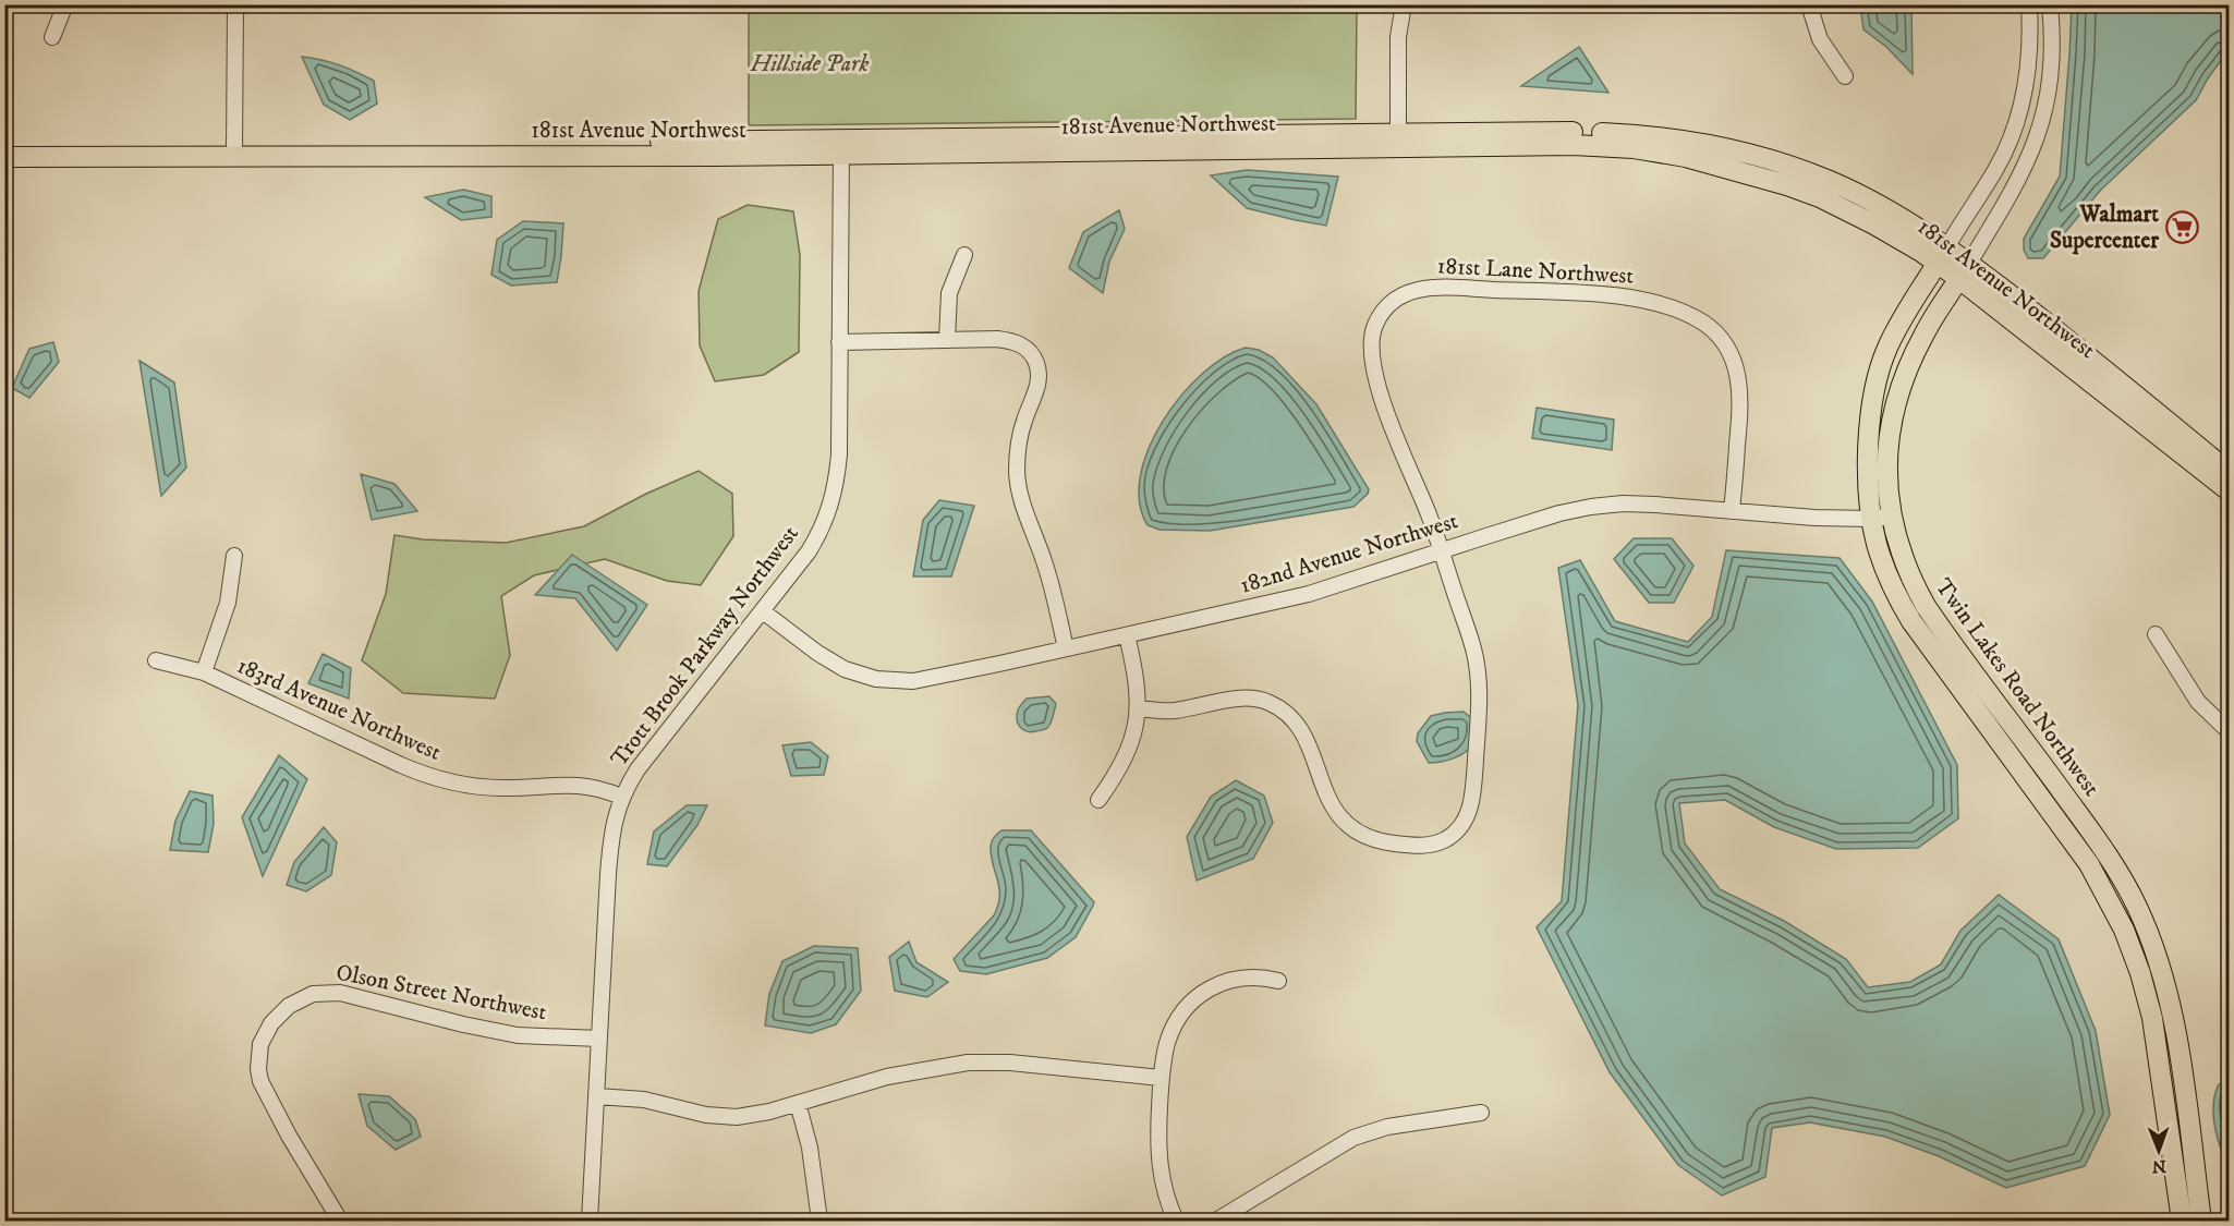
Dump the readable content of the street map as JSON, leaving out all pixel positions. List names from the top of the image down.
{
  "streets": {
    "main road": ["181st Avenue Northwest", "Twin Lakes Road Northwest"],
    "street": [
      "181st Lane Northwest",
      "182nd Avenue Northwest",
      "Trott Brook Parkway Northwest",
      "183rd Avenue Northwest",
      "Olson Street Northwest"
    ]
  },
  "crossings": [
    ["181st Avenue Northwest", "Trott Brook Parkway Northwest"],
    ["181st Avenue Northwest", "Twin Lakes Road Northwest"],
    ["181st Lane Northwest", "182nd Avenue Northwest"],
    ["182nd Avenue Northwest", "Trott Brook Parkway Northwest"],
    ["182nd Avenue Northwest", "Twin Lakes Road Northwest"],
    ["Trott Brook Parkway Northwest", "183rd Avenue Northwest"],
    ["Trott Brook Parkway Northwest", "Olson Street Northwest"]
  ],
  "parks": ["Hillside Park"],
  "places": {
    "supermarket": ["Walmart Supercenter"]
  },
  "north": "bottom"
}
